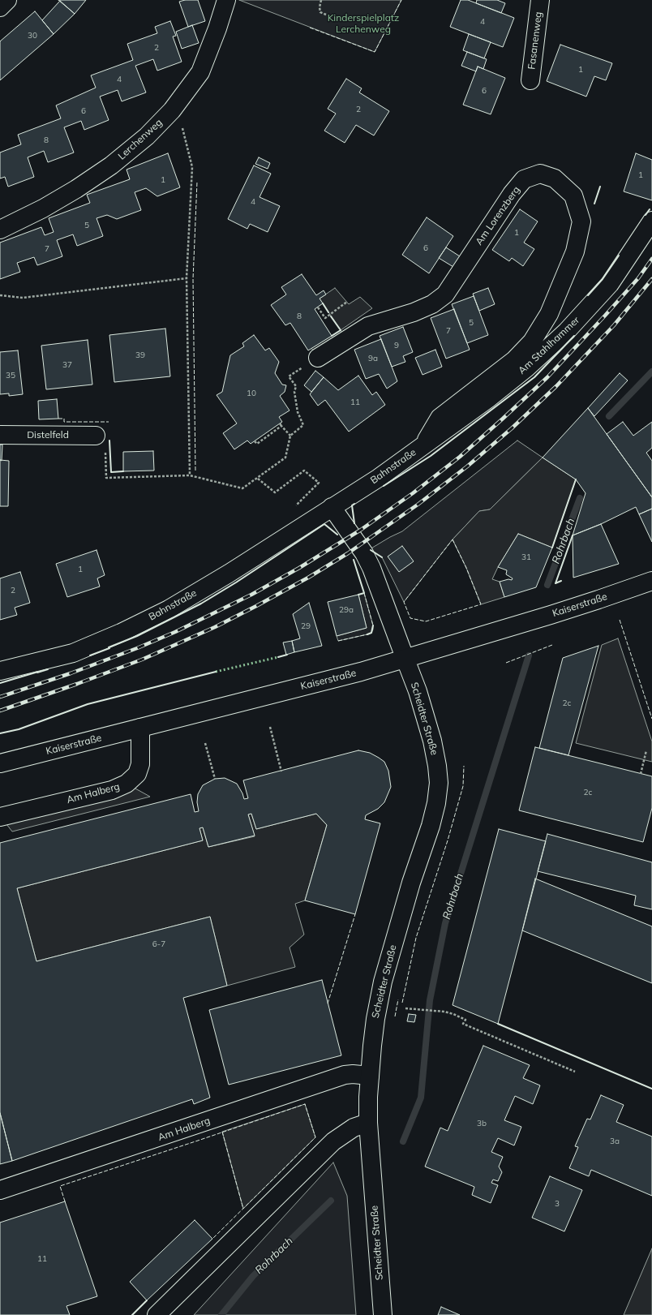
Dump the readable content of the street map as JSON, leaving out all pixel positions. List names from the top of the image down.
{
  "streets": {
    "street": [
      "Fasanenweg",
      "Lerchenweg",
      "Am Lorenzberg",
      "Am Stahlhammer",
      "Distelfeld",
      "Bahnstraße",
      "Kaiserstraße",
      "Scheidter Straße",
      "Am Halberg"
    ]
  },
  "crossings": [
    ["Am Lorenzberg", "Am Stahlhammer"],
    ["Am Lorenzberg", "Bahnstraße"],
    ["Am Stahlhammer", "Bahnstraße"],
    ["Kaiserstraße", "Scheidter Straße"],
    ["Kaiserstraße", "Am Halberg"],
    ["Scheidter Straße", "Am Halberg"]
  ],
  "water": ["Rohrbach"],
  "parks": ["Kinderspielplatz Lerchenweg"],
  "house_numbers": [
    "4",
    "30",
    "2",
    "1",
    "4",
    "6",
    "2",
    "6",
    "8",
    "1",
    "1",
    "4",
    "5",
    "1",
    "6",
    "7",
    "8",
    "5",
    "7",
    "9",
    "39",
    "9a",
    "37",
    "35",
    "10",
    "11",
    "31",
    "1",
    "2",
    "29a",
    "29",
    "2c",
    "2c",
    "6-7",
    "3b",
    "3a",
    "3",
    "11"
  ]
}
